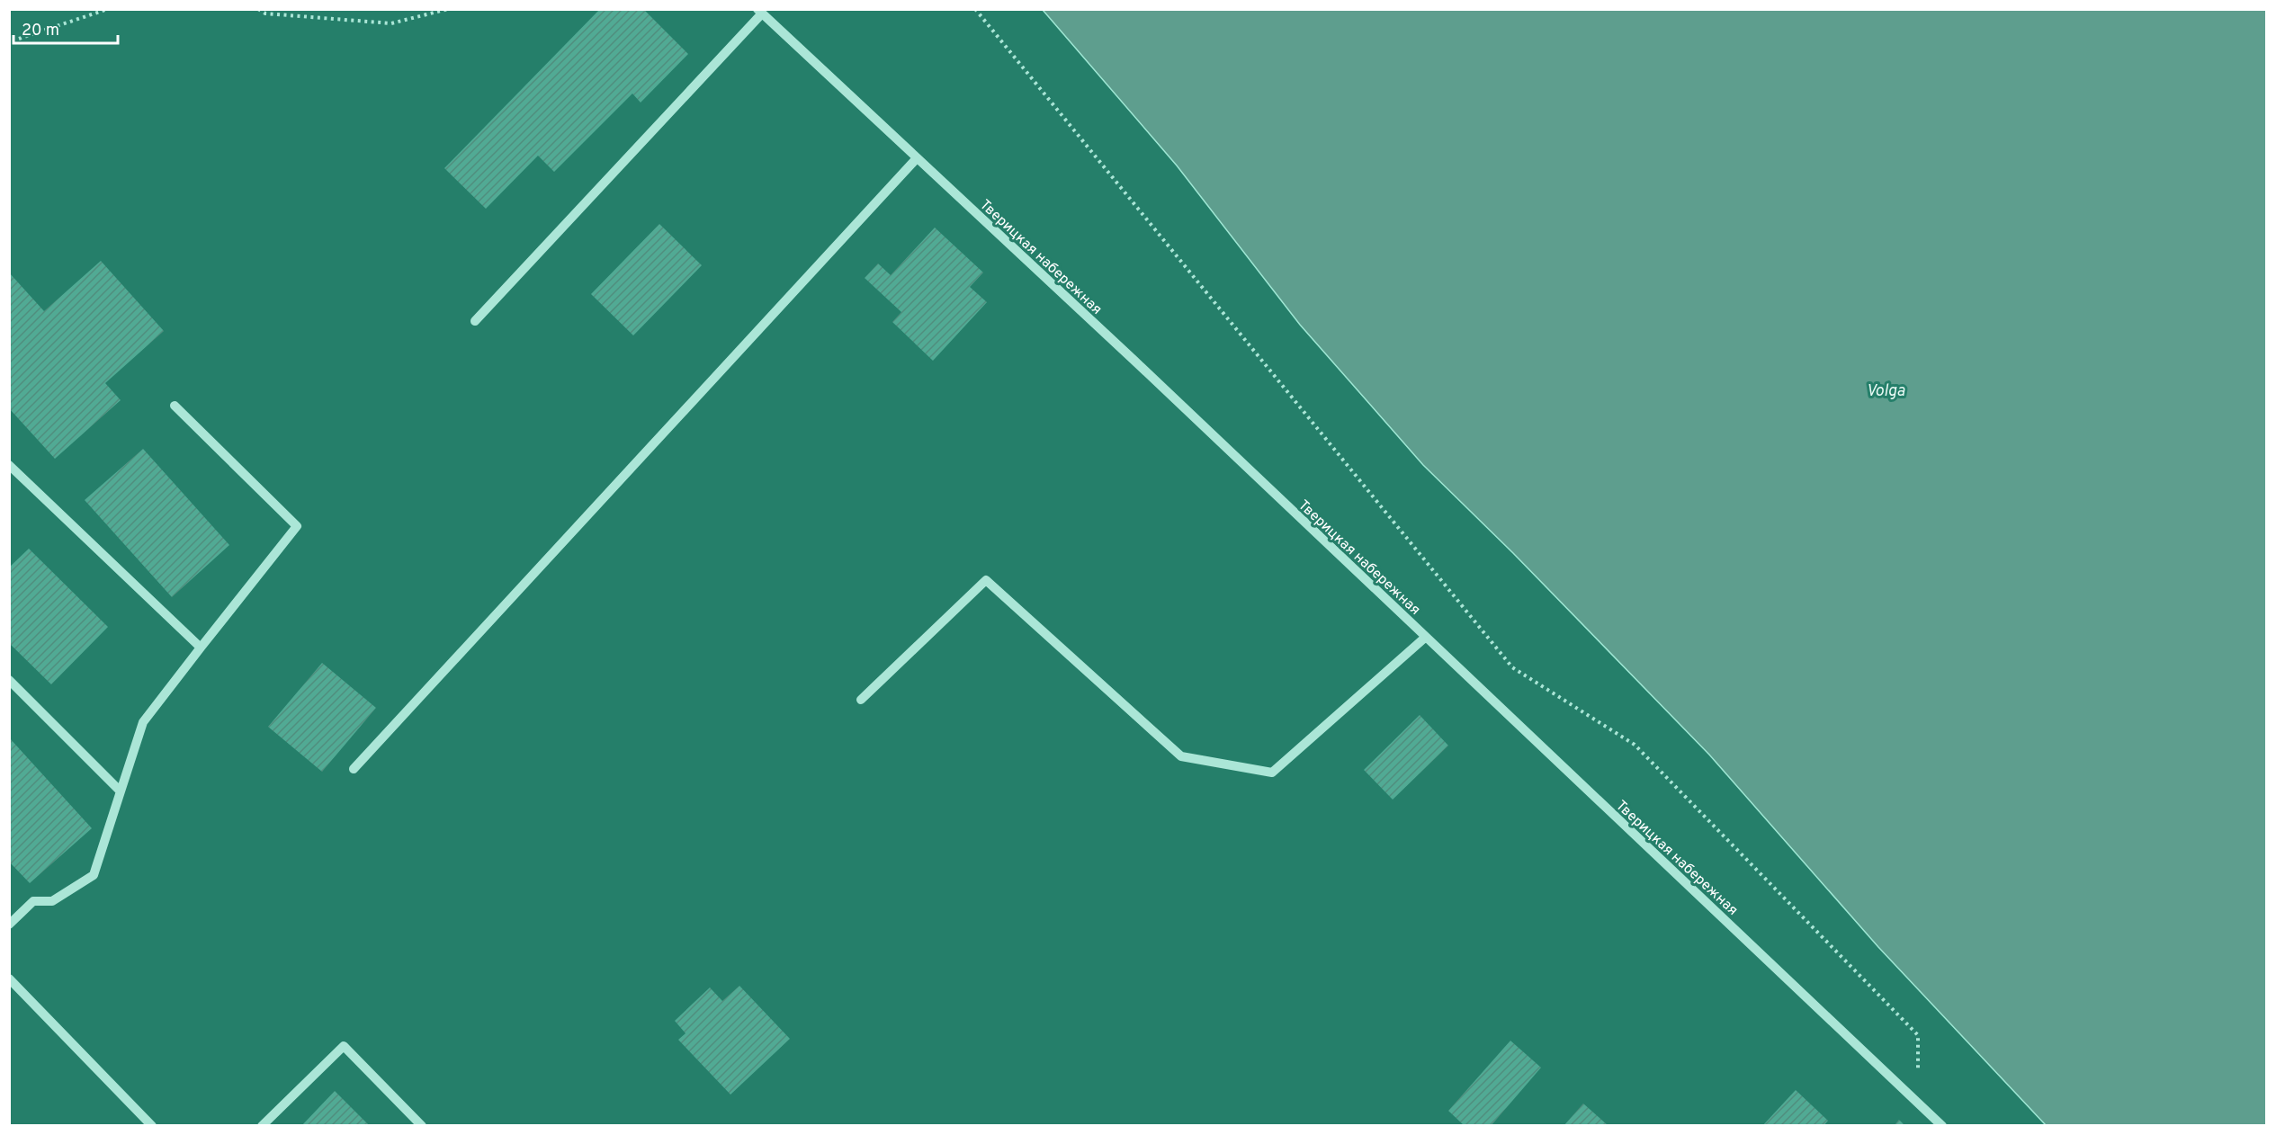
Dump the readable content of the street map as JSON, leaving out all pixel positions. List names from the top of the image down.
{
  "streets": {
    "street": ["Тверицкая набережная"]
  },
  "water": ["Volga"],
  "scale_bar": "20 m"
}
